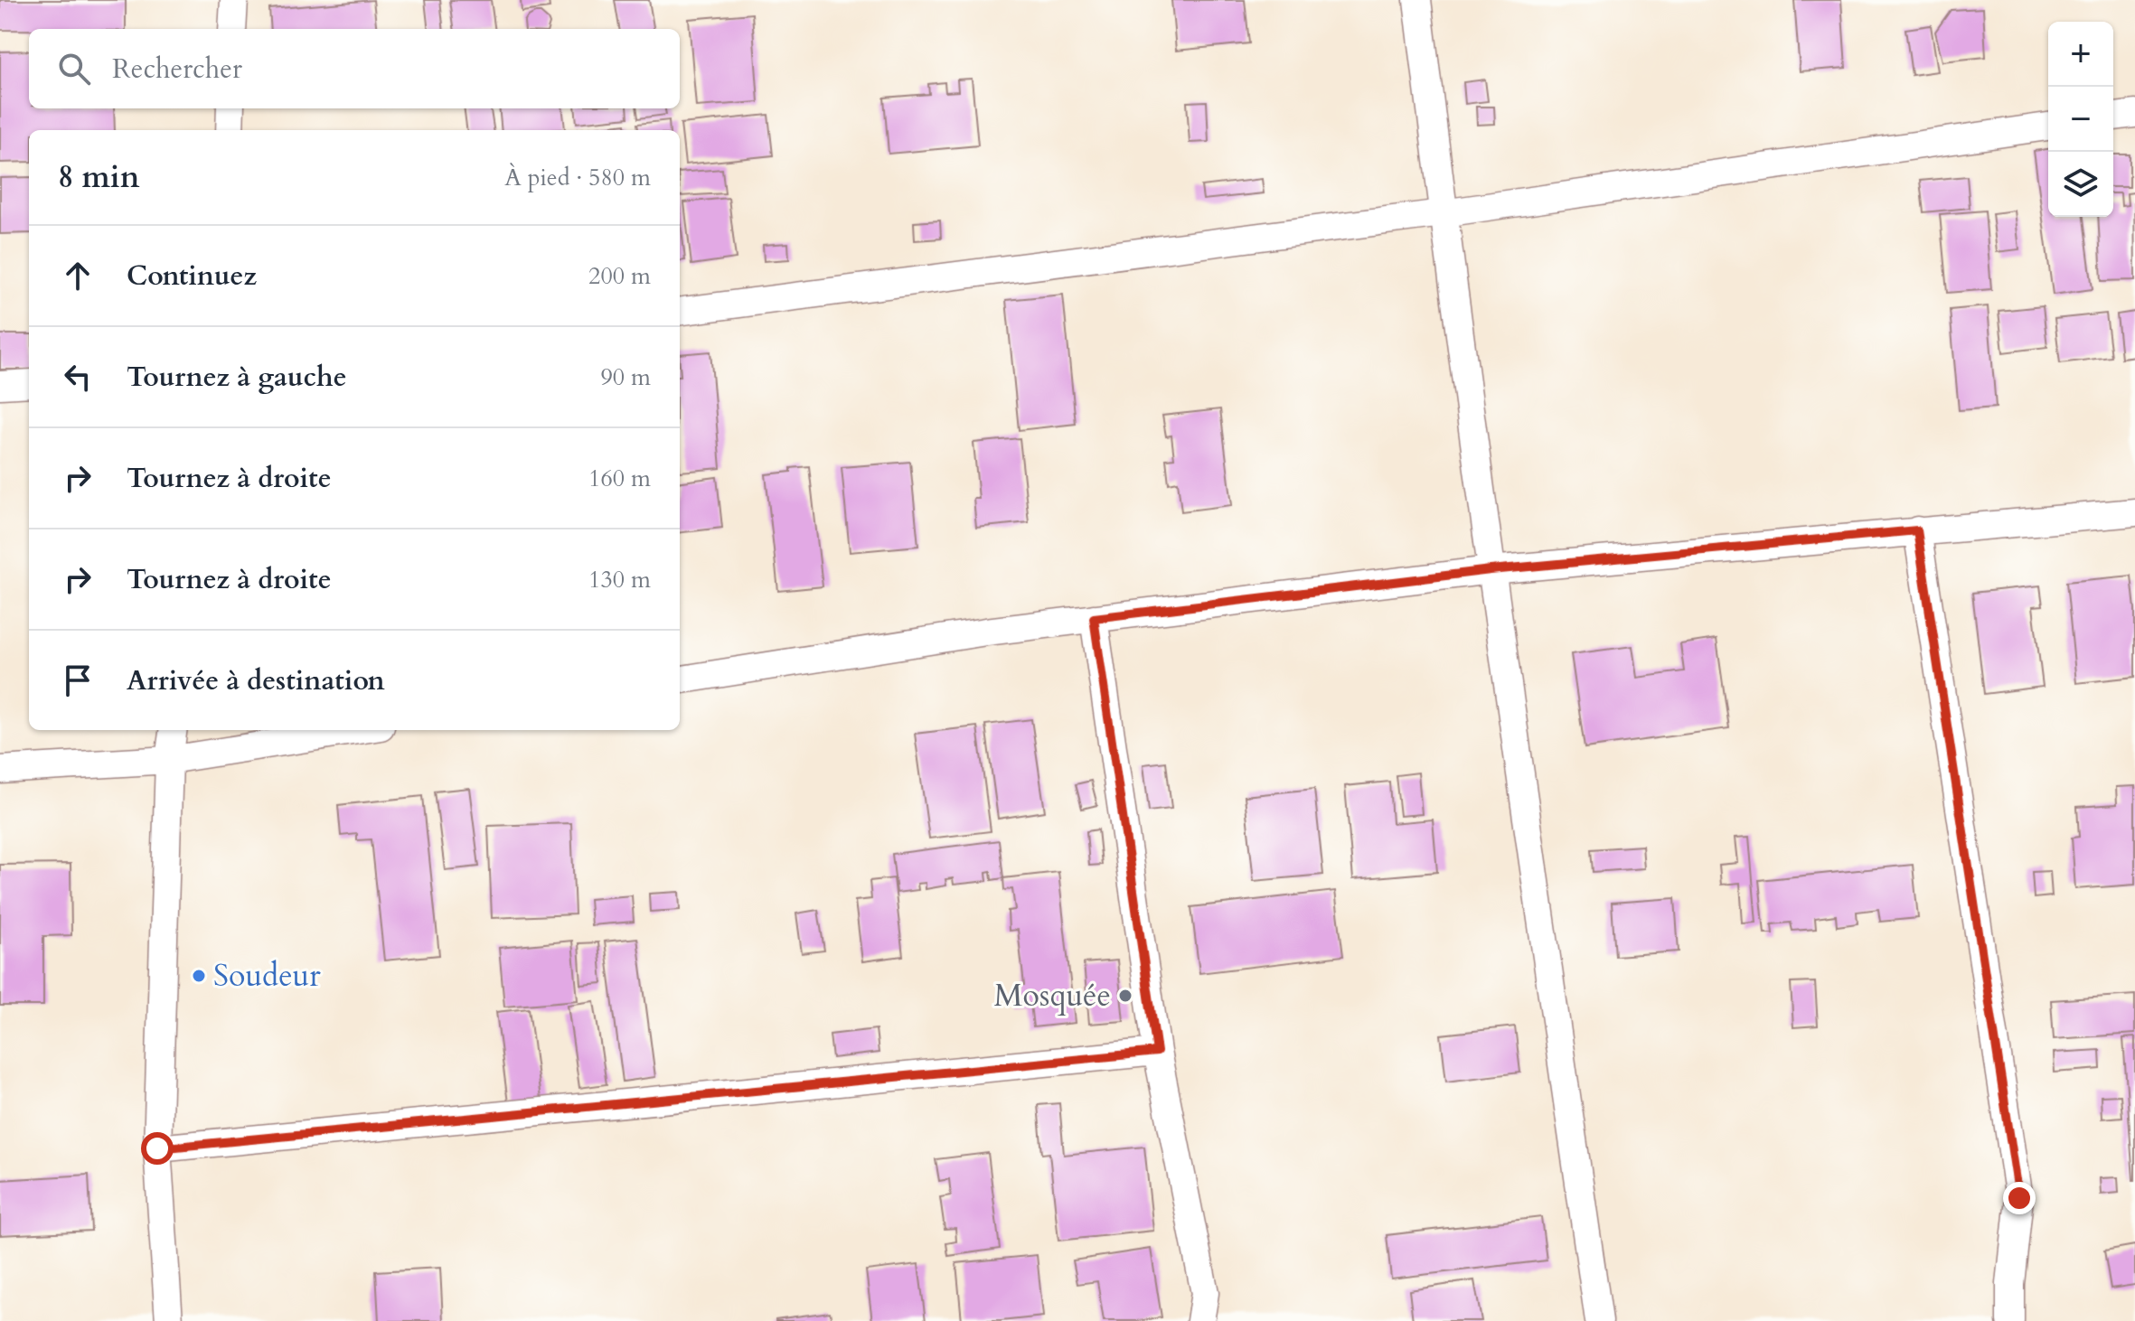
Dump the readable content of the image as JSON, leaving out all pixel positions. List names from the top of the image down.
{
  "places": ["Soudeur", "Mosquée"],
  "page": {
    "map_buttons": ["+", "−"],
    "search": "Rechercher",
    "heading": ["8 min", "À pied · 580 m"],
    "list": [
      ["Continuez", "200 m"],
      ["Tournez à gauche", "90 m"],
      ["Tournez à droite", "160 m"],
      ["Tournez à droite", "130 m"],
      "Arrivée à destination"
    ]
  }
}
